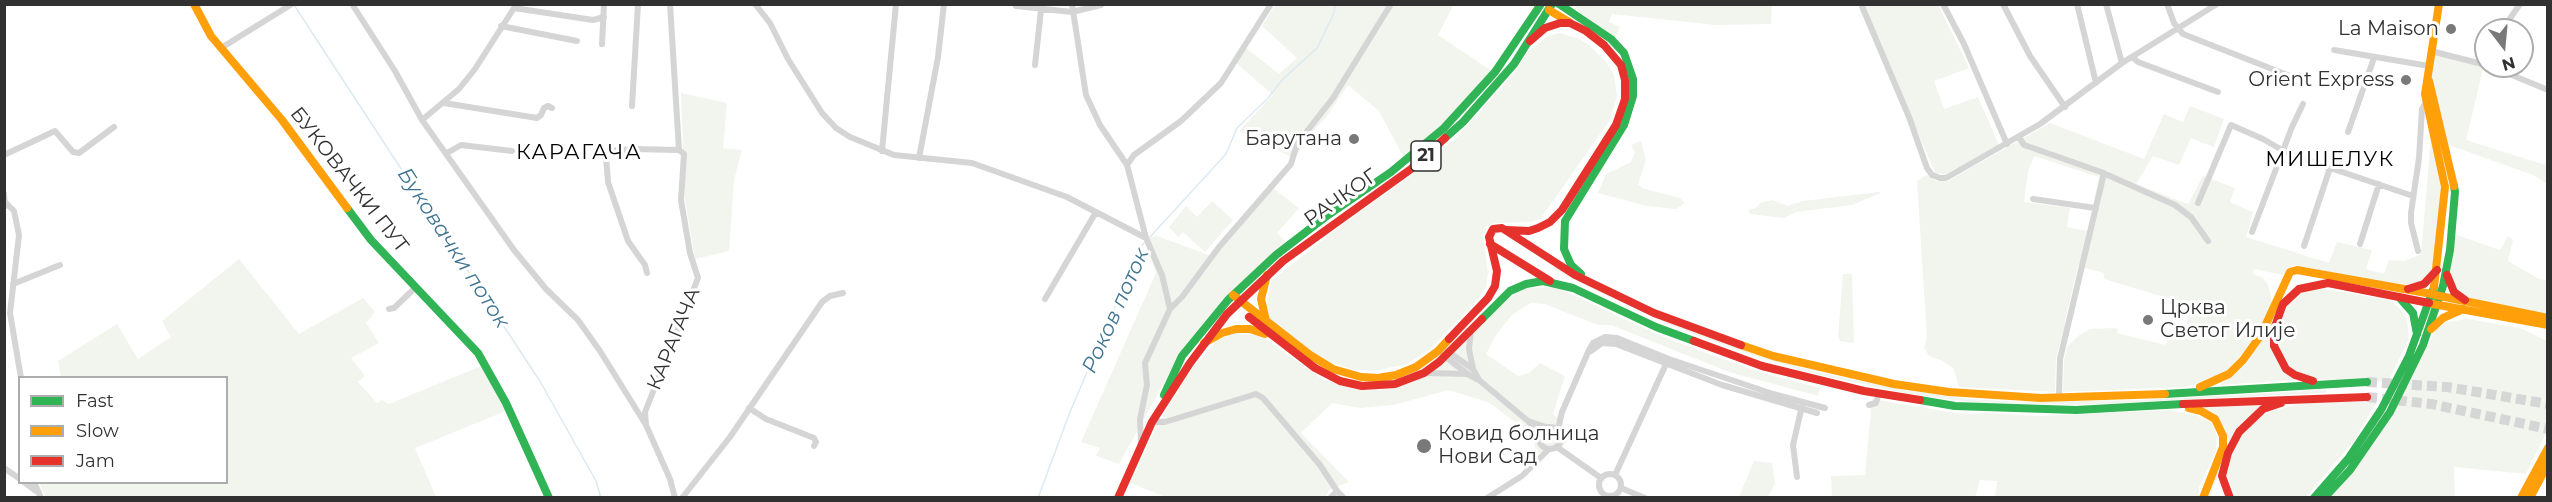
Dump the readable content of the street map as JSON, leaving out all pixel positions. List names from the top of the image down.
{
  "streets": {
    "main road": ["21", "БУКОВАЧКИ ПУТ", "РАЧКОГ"],
    "street": ["КАРАГАЧА"]
  },
  "districts": ["КАРАГАЧА", "МИШЕЛУК"],
  "water": ["Буковачки поток", "Роков поток"],
  "places": [
    "La Maison",
    "Orient Express",
    "Барутана",
    "Црква Светог Илије",
    "Ковид болница Нови Сад"
  ],
  "legend": ["Fast", "Slow", "Jam"],
  "north": "bottom"
}
